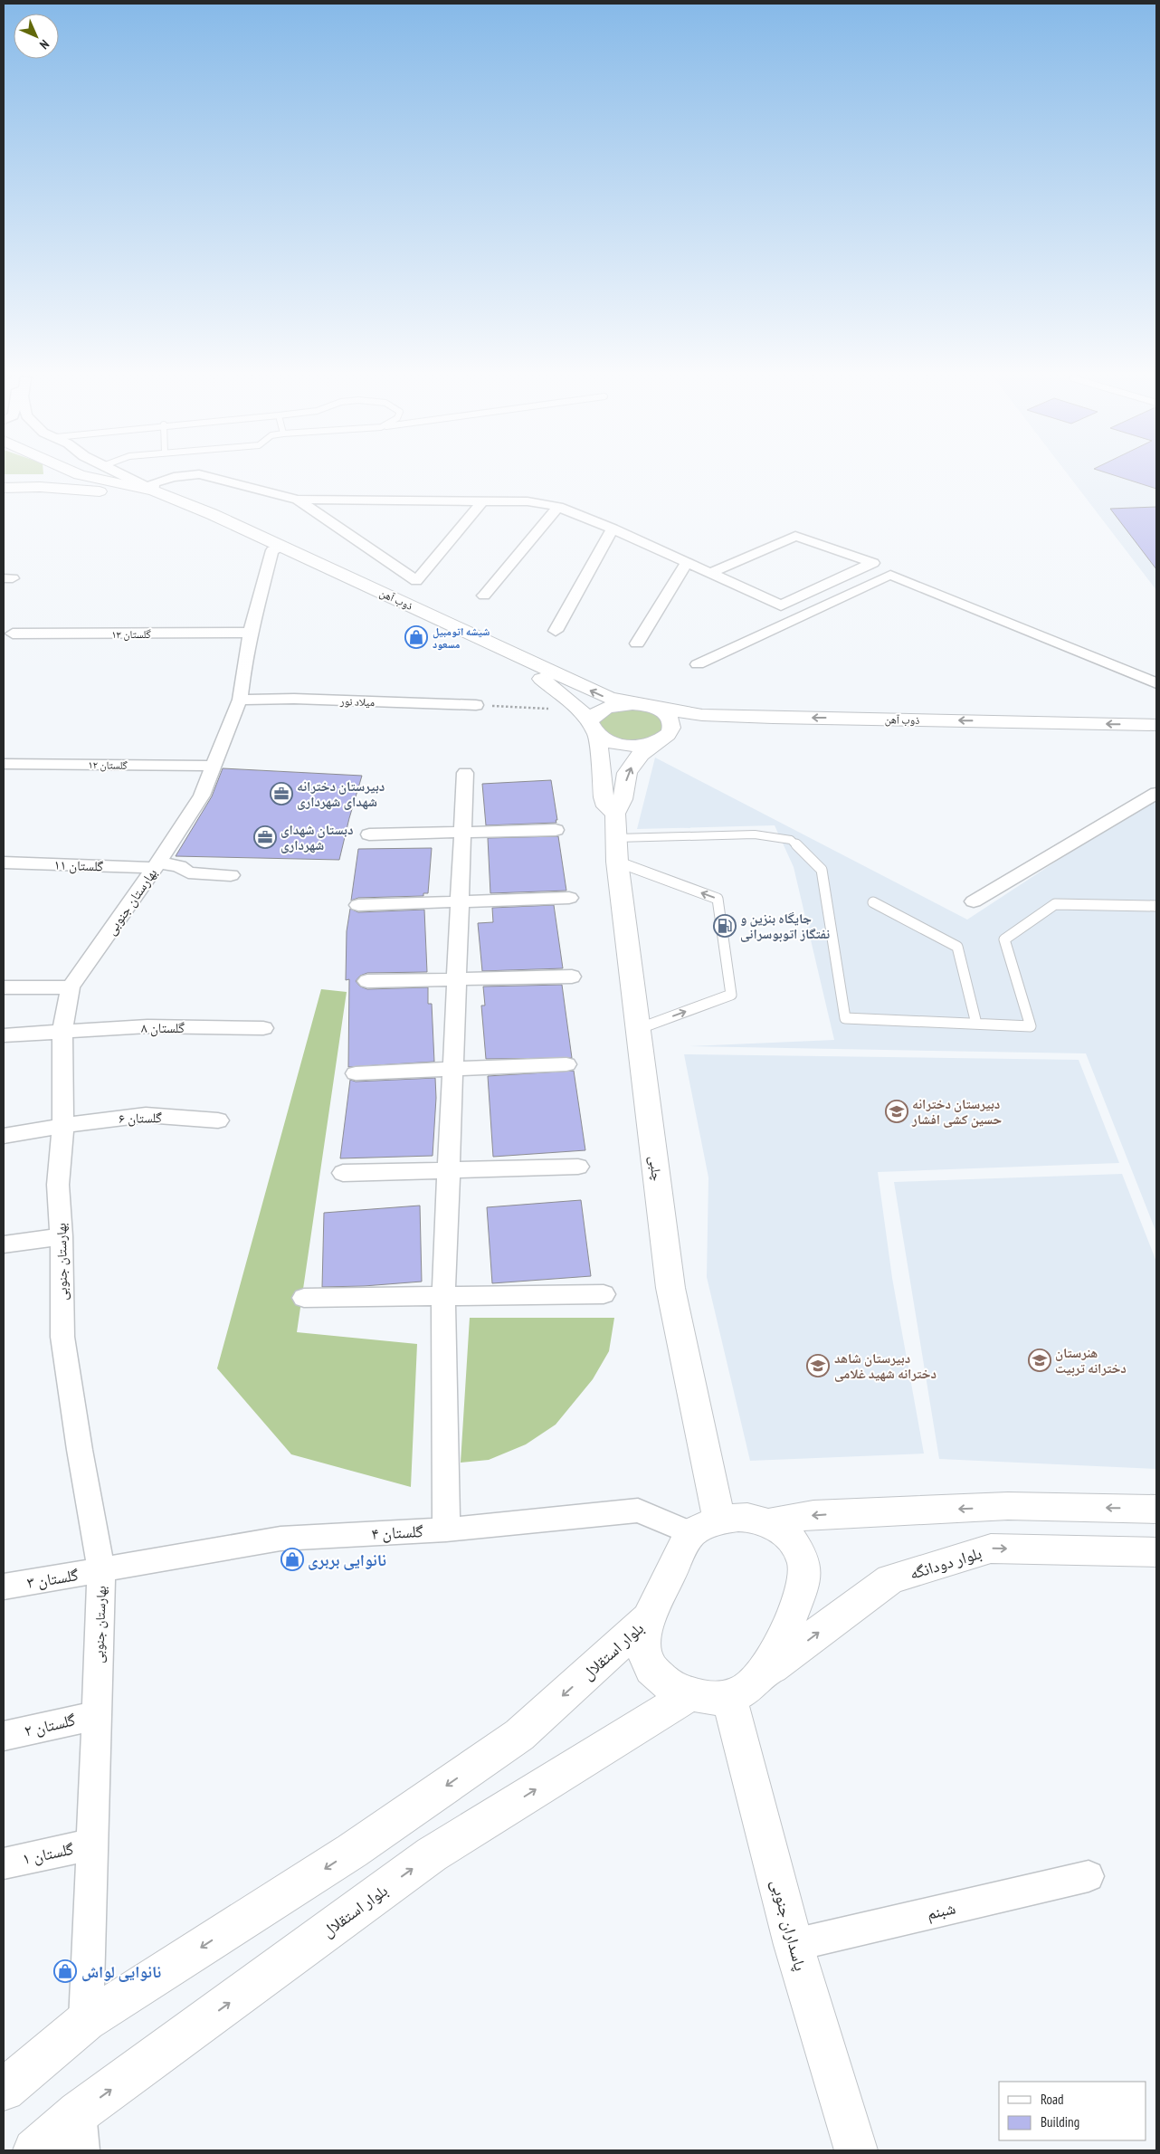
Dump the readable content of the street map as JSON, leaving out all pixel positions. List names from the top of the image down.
{
  "streets": {
    "main road": [
      "ذوب آهن",
      "چلبی",
      "بلوار دودانگه",
      "بلوار استقلال",
      "پاسداران جنوبی"
    ],
    "street": [
      "گلستان ۱۳",
      "میلاد نور",
      "گلستان ۱۲",
      "گلستان ۱۱",
      "بهارستان جنوبی",
      "گلستان ۸",
      "گلستان ۶",
      "گلستان ۴",
      "گلستان ۳",
      "گلستان ۲",
      "۱ گلستان",
      "شبنم"
    ]
  },
  "crossings": [
    ["ذوب آهن", "بهارستان جنوبی"],
    ["گلستان ۱۳", "بهارستان جنوبی"],
    ["میلاد نور", "بهارستان جنوبی"],
    ["گلستان ۱۲", "بهارستان جنوبی"],
    ["گلستان ۱۱", "بهارستان جنوبی"],
    ["بهارستان جنوبی", "گلستان ۸"],
    ["بهارستان جنوبی", "گلستان ۶"],
    ["بهارستان جنوبی", "گلستان ۴"],
    ["بهارستان جنوبی", "گلستان ۳"],
    ["بهارستان جنوبی", "بلوار استقلال"],
    ["بهارستان جنوبی", "گلستان ۲"],
    ["بهارستان جنوبی", "۱ گلستان"],
    ["چلبی", "گلستان ۴"],
    ["گلستان ۴", "گلستان ۳"],
    ["بلوار دودانگه", "پاسداران جنوبی"],
    ["شبنم", "پاسداران جنوبی"]
  ],
  "places": {
    "shop": ["شیشه اتومبیل مسعود", "نانوایی بربری", "نانوایی لواش"],
    "office": ["دبیرستان دخترانه شهدای شهرداری", "دبستان شهدای شهرداری"],
    "fuel station": ["جایگاه بنزین و نفتگاز اتوبوسرانی"],
    "school or university": ["دبیرستان دخترانه حسین کشی افشار", "هنرستان دخترانه تربیت", "دبیرستان شاهد دخترانه شهید غلامی"]
  },
  "legend": ["Road", "Building"],
  "north": "bottom right"
}
